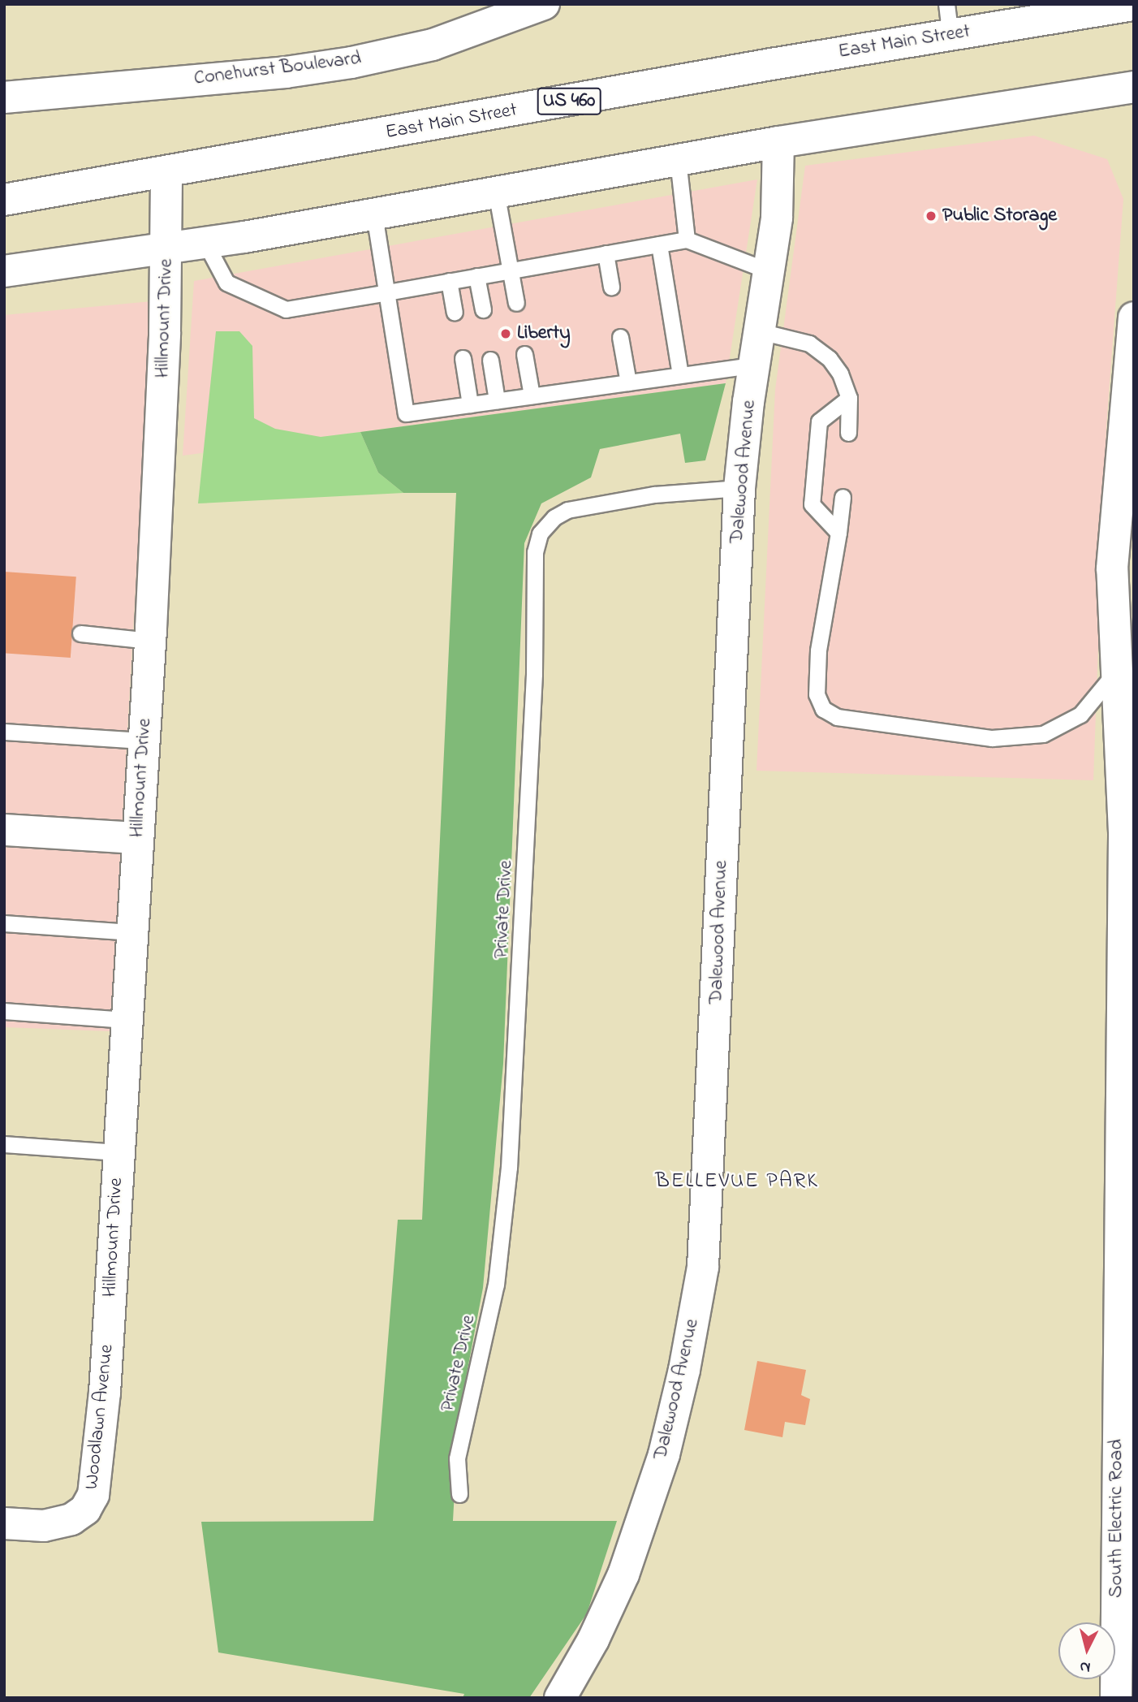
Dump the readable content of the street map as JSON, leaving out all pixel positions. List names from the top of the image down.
{
  "streets": {
    "street": [
      "East Main Street",
      "Conehurst Boulevard",
      "US 460",
      "Hillmount Drive",
      "Dalewood Avenue",
      "Woodlawn Avenue",
      "South Electric Road"
    ],
    "lane": ["Private Drive"]
  },
  "crossings": [
    ["East Main Street", "Hillmount Drive"],
    ["Hillmount Drive", "Woodlawn Avenue"],
    ["Dalewood Avenue", "Private Drive"]
  ],
  "districts": ["BELLEVUE PARK"],
  "places": ["Public Storage", "Liberty"],
  "north": "bottom"
}
